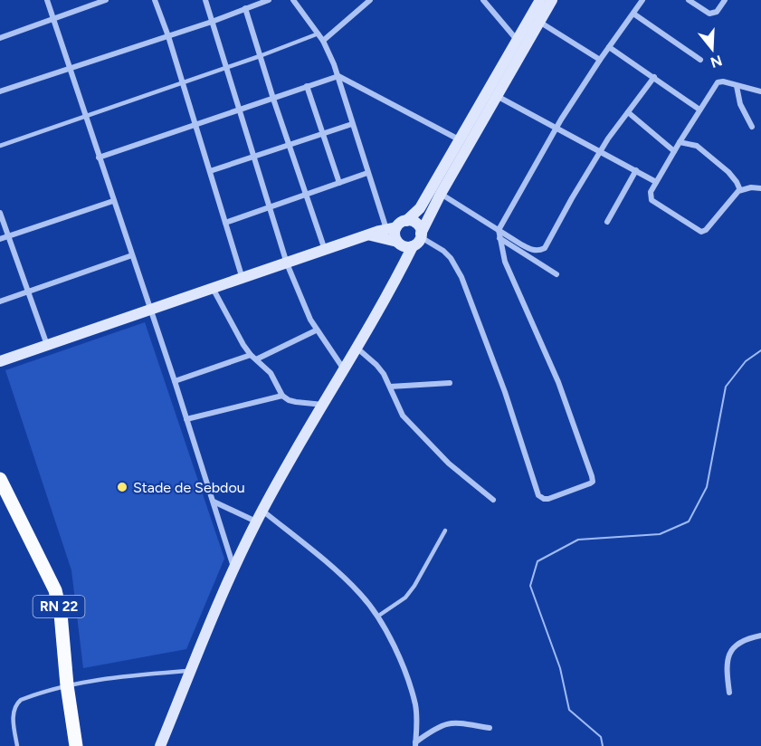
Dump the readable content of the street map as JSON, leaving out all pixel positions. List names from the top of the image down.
{
  "streets": {
    "main road": ["RN 22"]
  },
  "places": ["Stade de Sebdou"],
  "north": "bottom"
}
